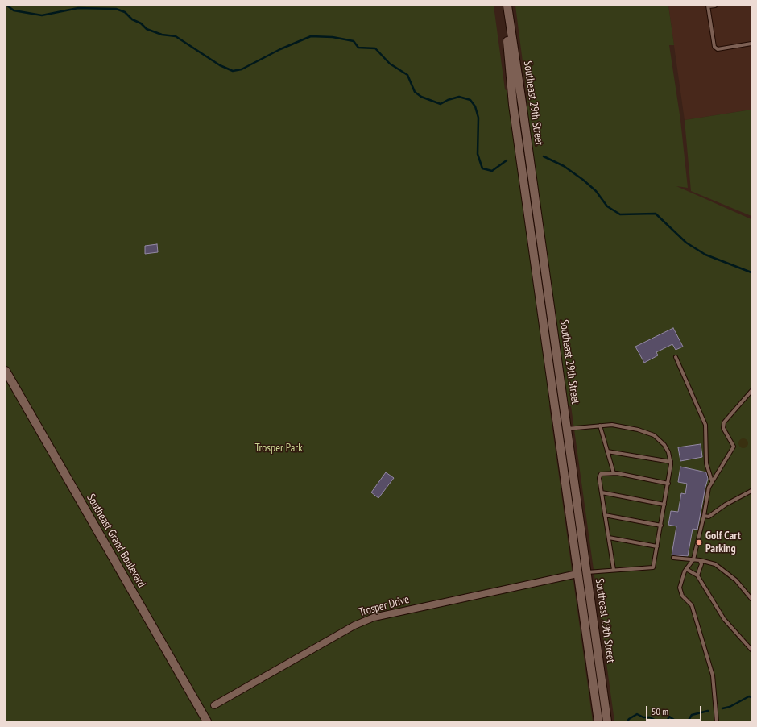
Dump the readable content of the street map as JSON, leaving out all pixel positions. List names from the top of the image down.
{
  "streets": {
    "main road": ["Southeast 29th Street", "Southeast Grand Boulevard"],
    "street": ["Trosper Drive"]
  },
  "crossings": [
    ["Southeast 29th Street", "Trosper Drive"]
  ],
  "parks": ["Trosper Park"],
  "places": ["Golf Cart Parking"],
  "scale_bar": "50 m"
}
